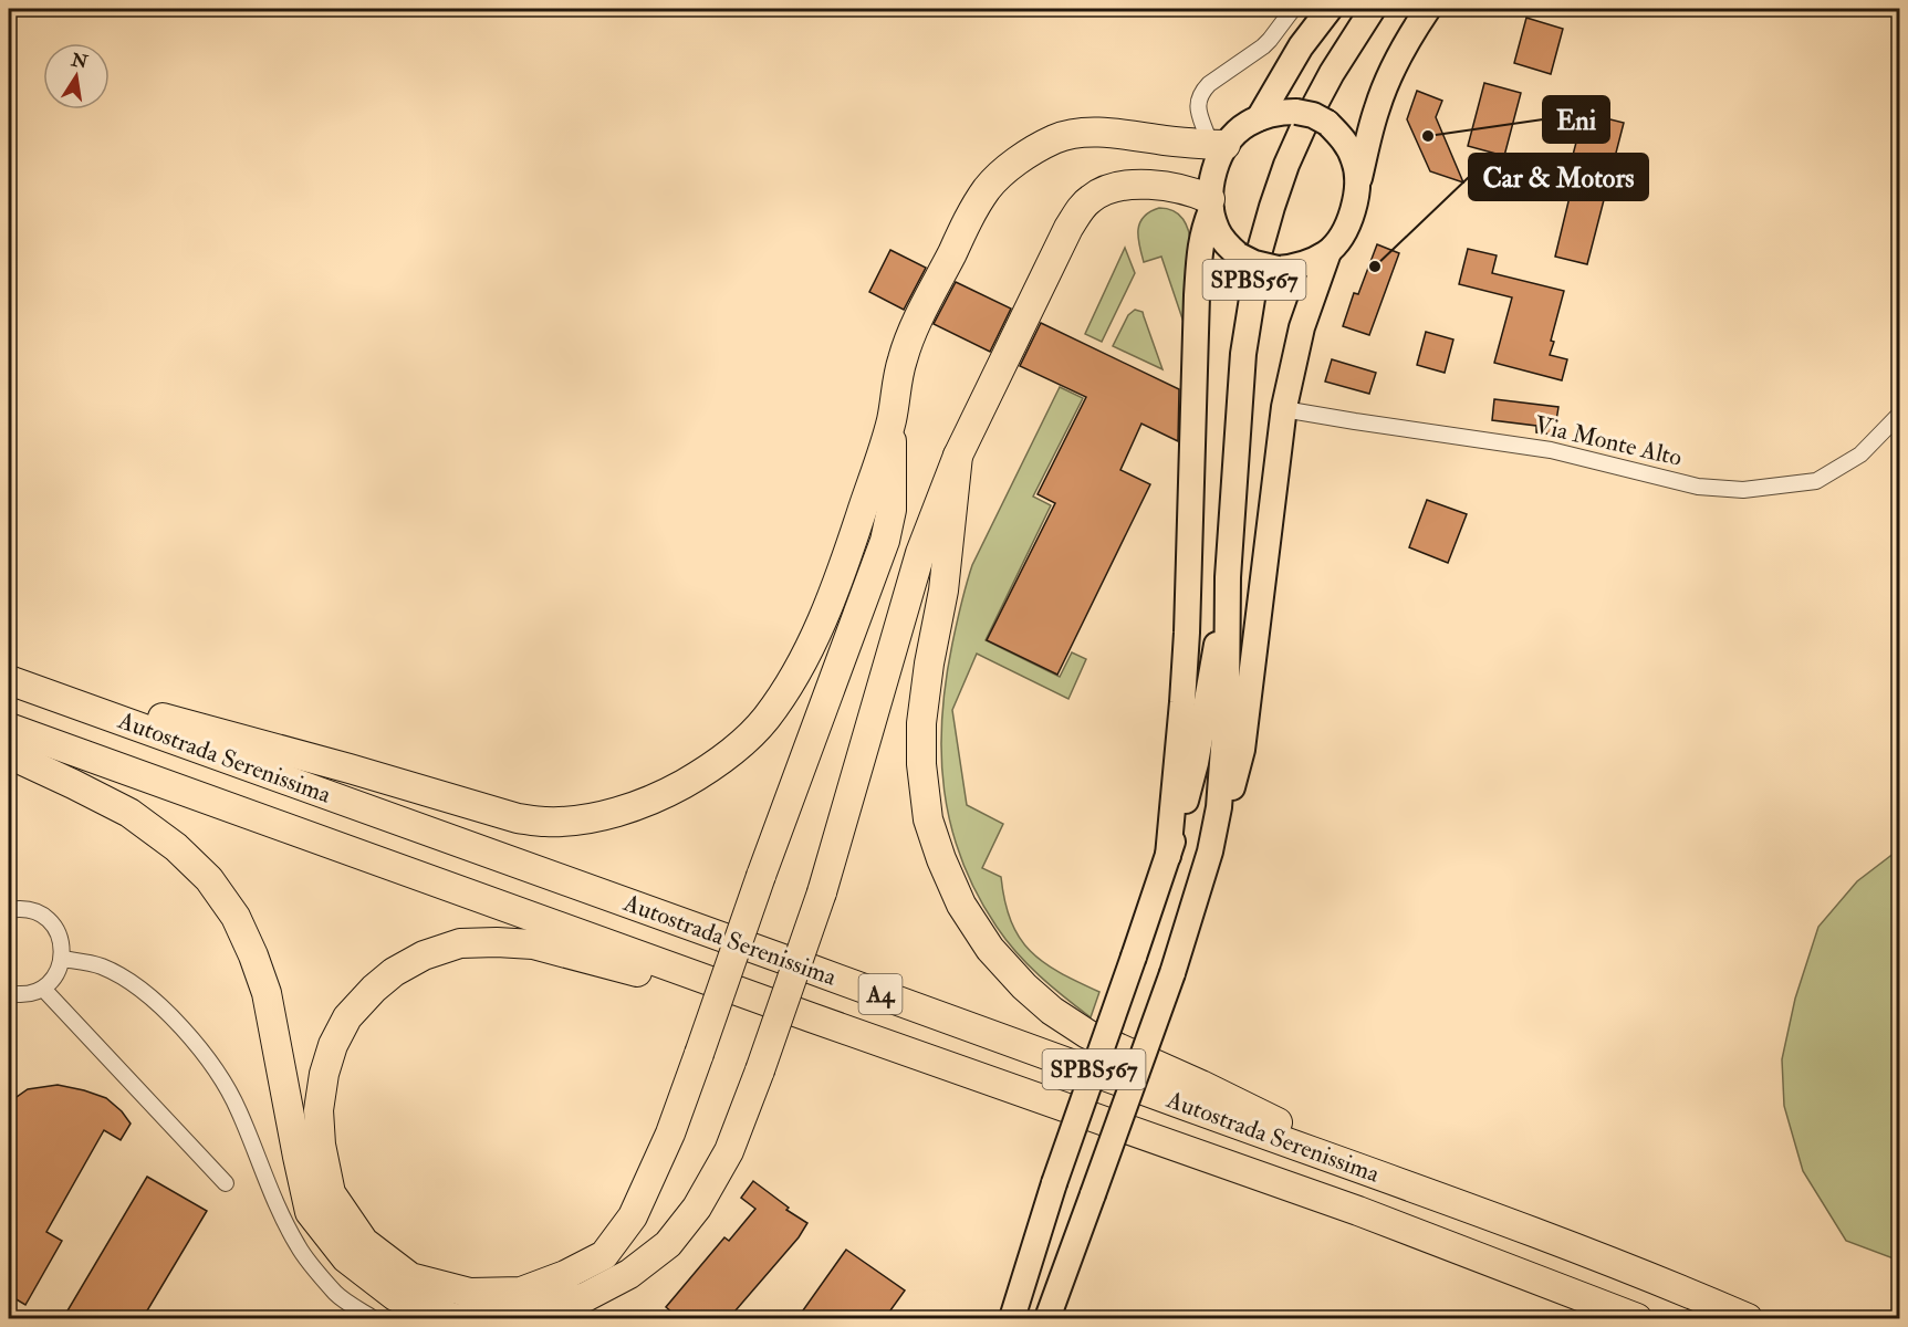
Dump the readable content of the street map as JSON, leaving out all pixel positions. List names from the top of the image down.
{
  "streets": {
    "highway": ["SPBS567", "Autostrada Serenissima", "A4"],
    "street": ["Via Monte Alto"]
  },
  "places": ["Eni", "Car & Motors"],
  "north": "top"
}
